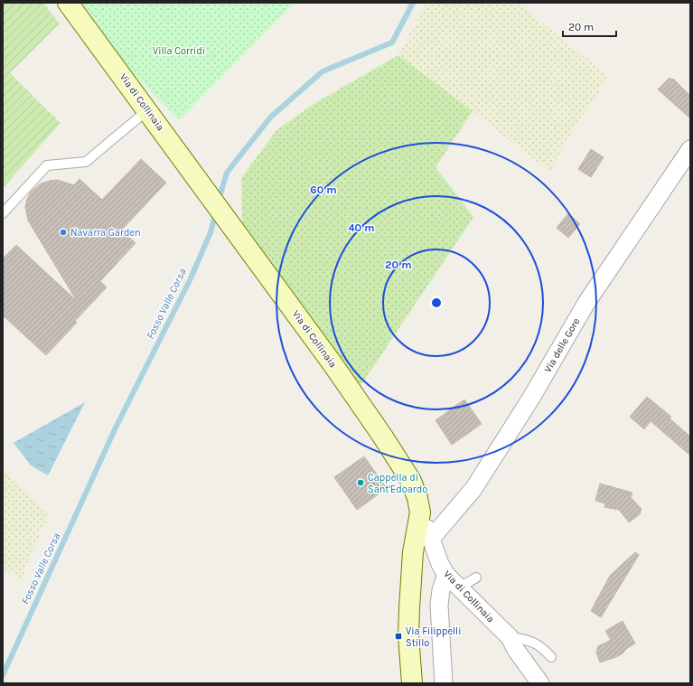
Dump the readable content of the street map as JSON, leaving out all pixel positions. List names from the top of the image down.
{
  "streets": {
    "street": ["Via di Collinaia", "Via delle Gore"]
  },
  "crossings": [
    ["Via di Collinaia", "Via delle Gore"]
  ],
  "water": ["Fosso Valle Corsa"],
  "parks": ["Villa Corridi"],
  "places": {
    "other": ["Navarra Garden", "Cappella di Sant'Edoardo"],
    "transit": ["Via Filippelli Stillo"]
  },
  "scale_bar": "20 m",
  "rings": ["60 m", "40 m", "20 m"]
}
